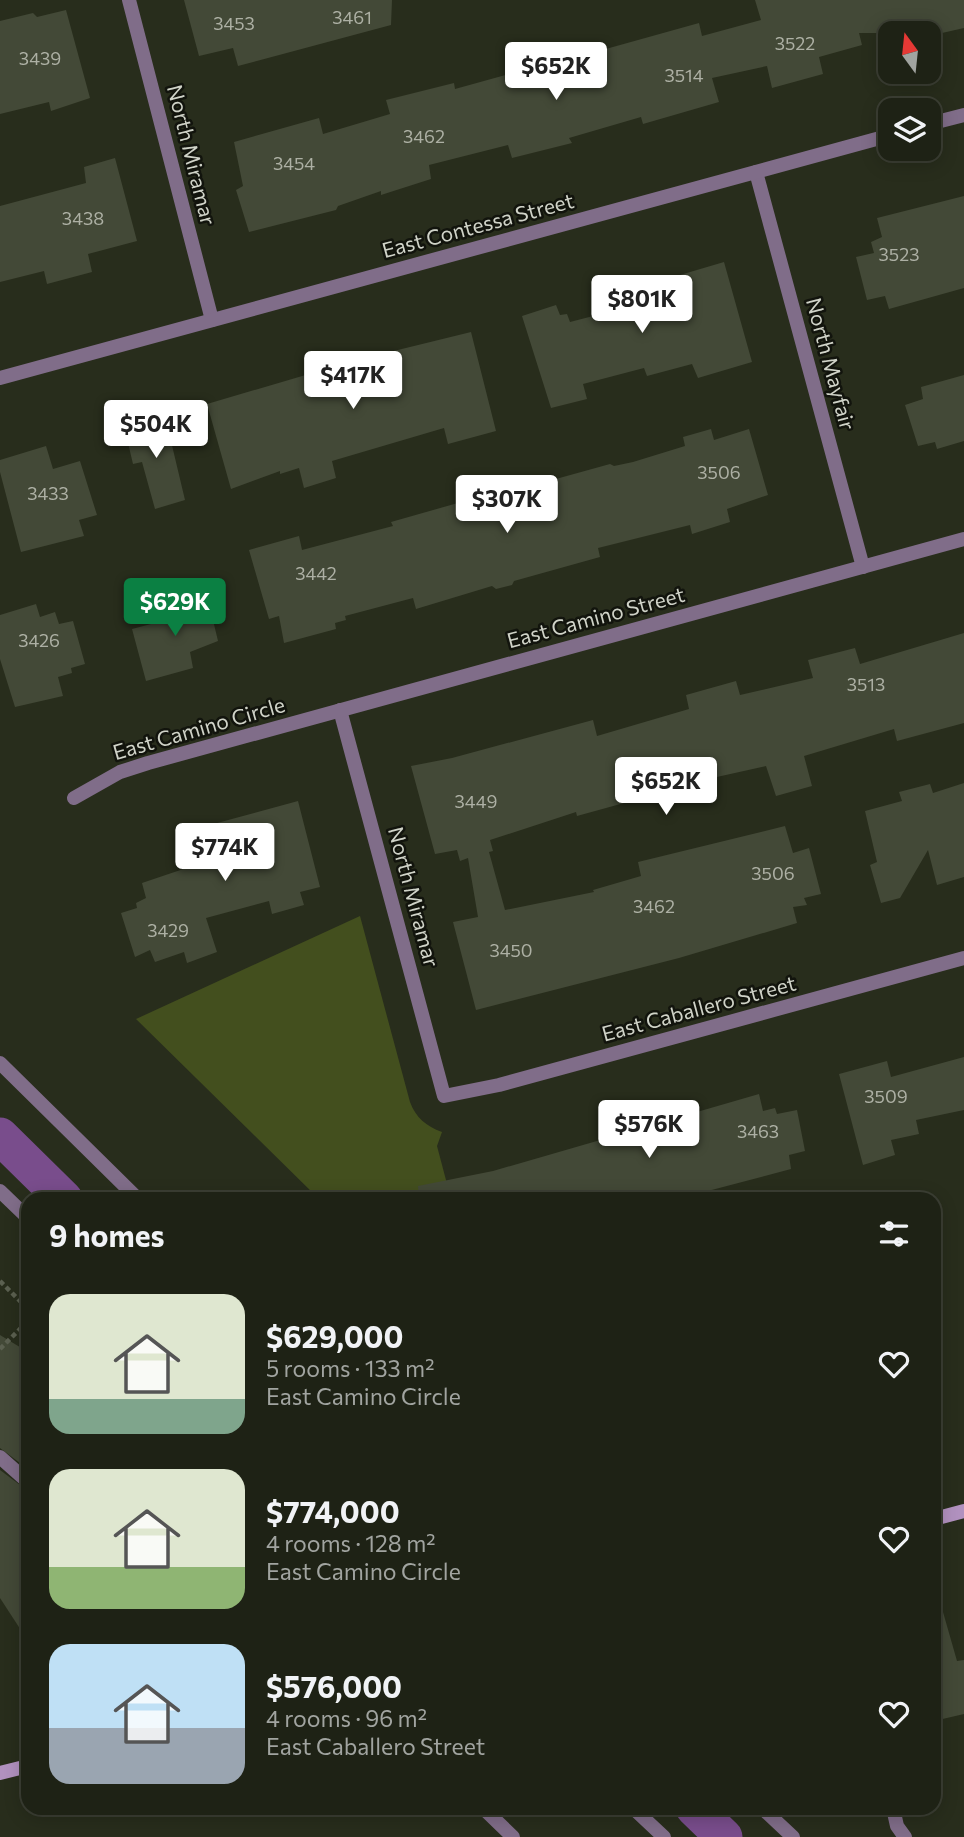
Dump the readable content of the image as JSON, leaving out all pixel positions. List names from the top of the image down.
{
  "streets": {
    "street": [
      "North Miramar",
      "East Contessa Street",
      "North Mayfair",
      "East Camino Street",
      "East Camino Circle",
      "East Caballero Street"
    ]
  },
  "crossings": [
    ["North Miramar", "East Contessa Street"],
    ["North Miramar", "East Camino Street"],
    ["North Miramar", "East Camino Circle"],
    ["North Miramar", "East Caballero Street"],
    ["East Contessa Street", "North Mayfair"],
    ["North Mayfair", "East Camino Street"],
    ["East Camino Street", "East Camino Circle"]
  ],
  "house_numbers": [
    "3461",
    "3453",
    "3522",
    "3439",
    "3514",
    "3462",
    "3454",
    "3438",
    "3523",
    "3506",
    "3433",
    "3442",
    "3426",
    "3513",
    "3449",
    "3506",
    "3462",
    "3429",
    "3450",
    "3509",
    "3463"
  ],
  "north": "top",
  "page": {
    "price": [
      "$652K",
      "$801K",
      "$417K",
      "$504K",
      "$307K",
      "$629K",
      "$652K",
      "$774K",
      "$576K"
    ],
    "heading": "9 homes",
    "list": [
      {
        "name": "$629,000",
        "note": "5 rooms · 133 m² · East Camino Circle"
      },
      {
        "name": "$774,000",
        "note": "4 rooms · 128 m² · East Camino Circle"
      },
      {
        "name": "$576,000",
        "note": "4 rooms · 96 m² · East Caballero Street"
      }
    ]
  }
}
